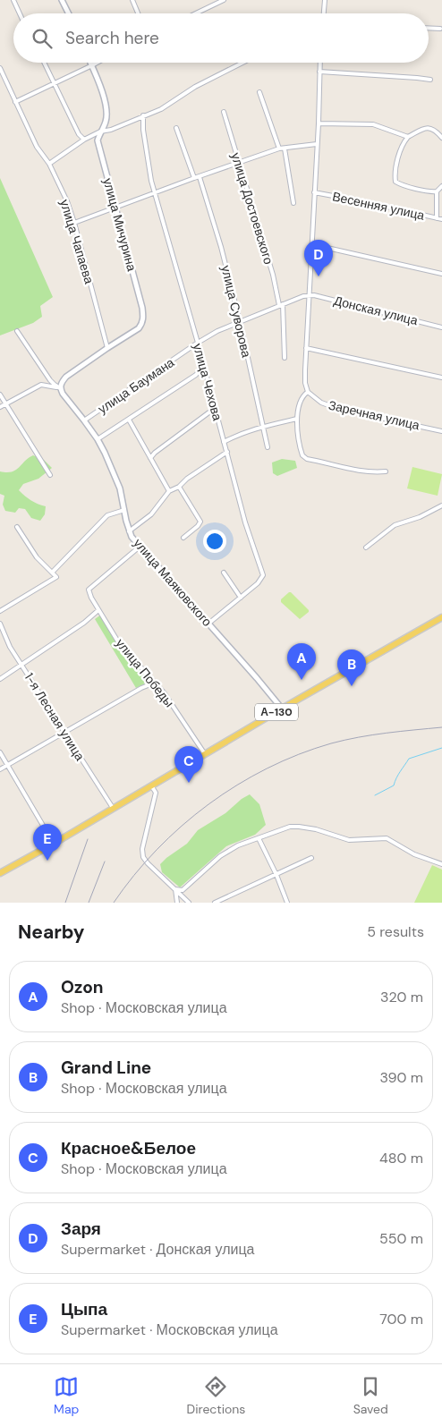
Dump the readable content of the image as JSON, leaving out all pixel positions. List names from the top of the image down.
{
  "streets": {
    "main road": ["А-130"],
    "street": [
      "Весенняя улица",
      "улица Достоевского",
      "улица Мичурина",
      "улица Чапаева",
      "Донская улица",
      "улица Суворова",
      "улица Чехова",
      "улица Баумана",
      "Заречная улица",
      "улица Маяковского",
      "улица Победы",
      "1-я Лесная улица"
    ]
  },
  "crossings": [
    ["улица Достоевского", "улица Баумана"],
    ["улица Мичурина", "улица Чапаева"],
    ["Донская улица", "улица Баумана"],
    ["улица Суворова", "улица Баумана"],
    ["улица Чехова", "улица Баумана"],
    ["улица Чехова", "улица Маяковского"],
    ["улица Баумана", "улица Маяковского"],
    ["улица Маяковского", "улица Победы"],
    ["улица Маяковского", "А-130"],
    ["улица Победы", "А-130"],
    ["А-130", "1-я Лесная улица"]
  ],
  "page": {
    "search": "Search here",
    "pins": [
      "D",
      "A",
      "B",
      "C",
      "E"
    ],
    "heading": ["Nearby", "5 results"],
    "list": [
      {
        "mark": "A",
        "name": "Ozon",
        "note": "Shop · Московская улица",
        "value": "320 m"
      },
      {
        "mark": "B",
        "name": "Grand Line",
        "note": "Shop · Московская улица",
        "value": "390 m"
      },
      {
        "mark": "C",
        "name": "Красное&Белое",
        "note": "Shop · Московская улица",
        "value": "480 m"
      },
      {
        "mark": "D",
        "name": "Заря",
        "note": "Supermarket · Донская улица",
        "value": "550 m"
      },
      {
        "mark": "E",
        "name": "Цыпа",
        "note": "Supermarket · Московская улица",
        "value": "700 m"
      }
    ],
    "nav": ["Map", "Directions", "Saved"]
  }
}
